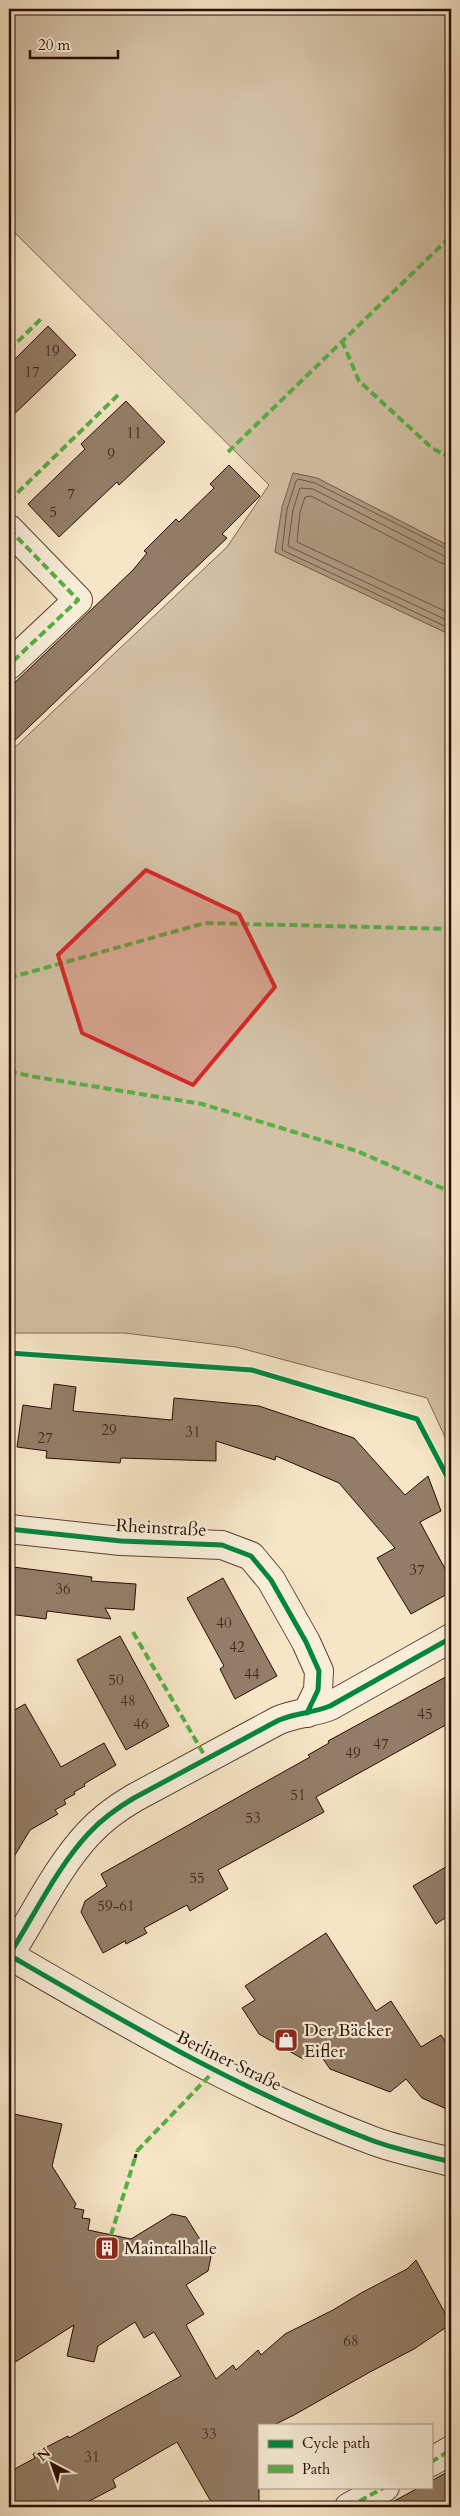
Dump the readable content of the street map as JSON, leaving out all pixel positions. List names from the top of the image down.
{
  "streets": {
    "street": ["Rheinstraße", "Berliner Straße"]
  },
  "places": {
    "shop": ["Der Bäcker Eifler"],
    "building": ["Maintalhalle"]
  },
  "house_numbers": [
    "19",
    "17",
    "11",
    "9",
    "7",
    "5",
    "29",
    "31",
    "27",
    "37",
    "36",
    "40",
    "42",
    "44",
    "50",
    "48",
    "45",
    "46",
    "47",
    "49",
    "51",
    "53",
    "55",
    "59-61",
    "68",
    "33",
    "31"
  ],
  "legend": ["Cycle path", "Path"],
  "scale_bar": "20 m",
  "north": "top left"
}
